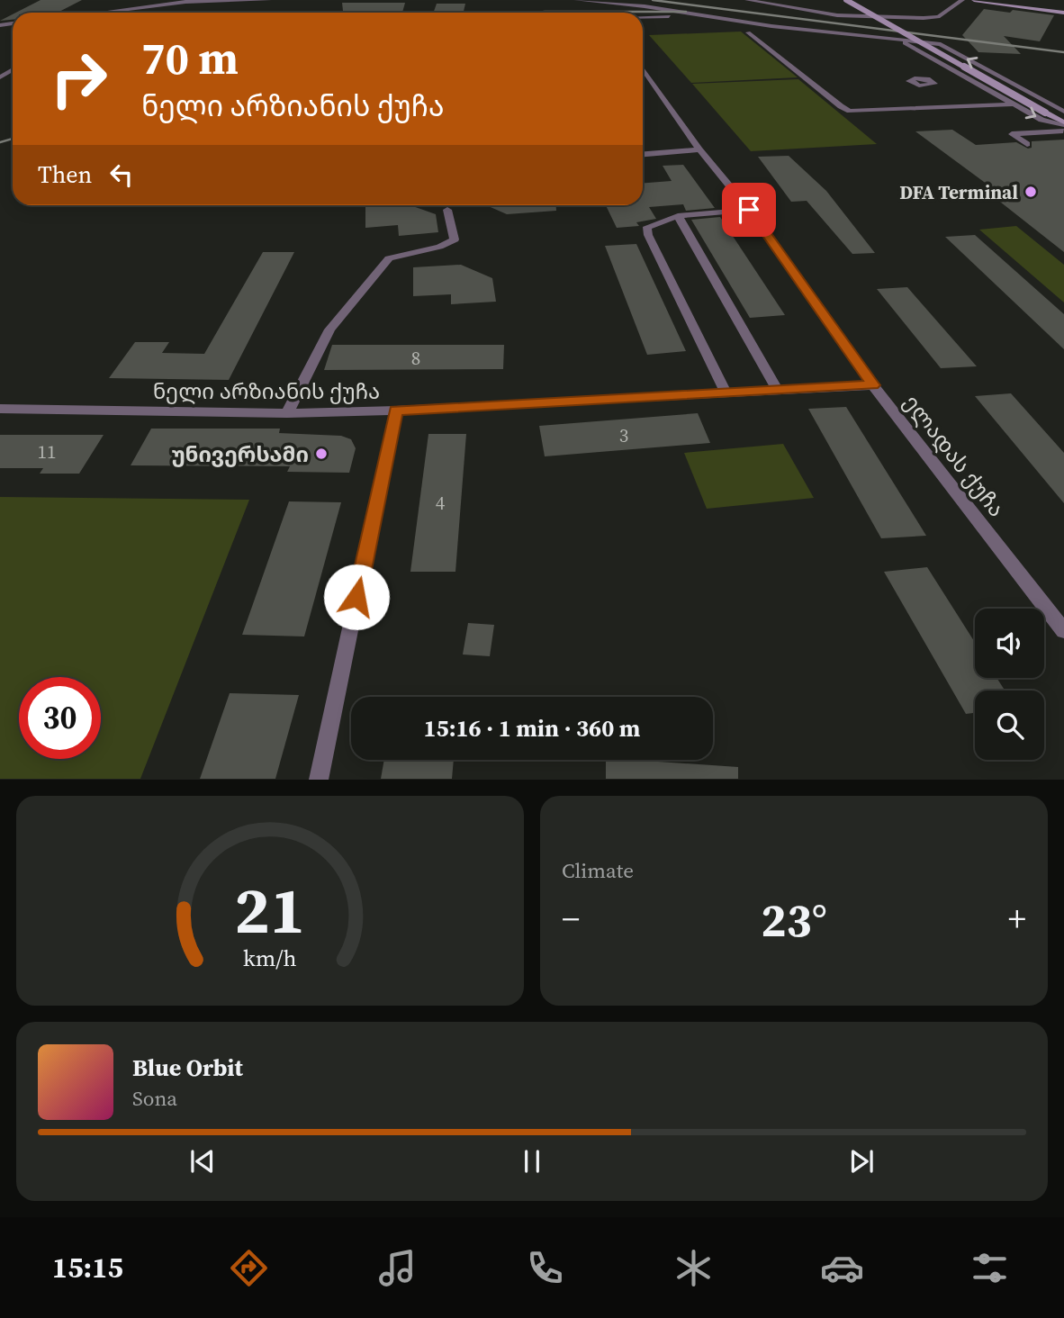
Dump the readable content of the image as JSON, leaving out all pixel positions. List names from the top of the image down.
{
  "streets": {
    "street": ["ნელი არზიანის ქუჩა", "ელადას ქუჩა"]
  },
  "crossings": [
    ["ნელი არზიანის ქუჩა", "ელადას ქუჩა"]
  ],
  "places": ["DFA Terminal", "უნივერსამი"],
  "house_numbers": [
    "8",
    "3",
    "11",
    "4"
  ],
  "page": {
    "turn": ["70 m", "ნელი არზიანის ქუჩა"],
    "then": "Then",
    "limit": "30",
    "trip": "15:16 · 1 min · 360 m",
    "tile": "Climate",
    "heat": ["−", "23°", "+"],
    "song": ["Blue Orbit", "Sona"],
    "tabs": "15:15",
    "gauge": ["21", "km/h"]
  }
}
